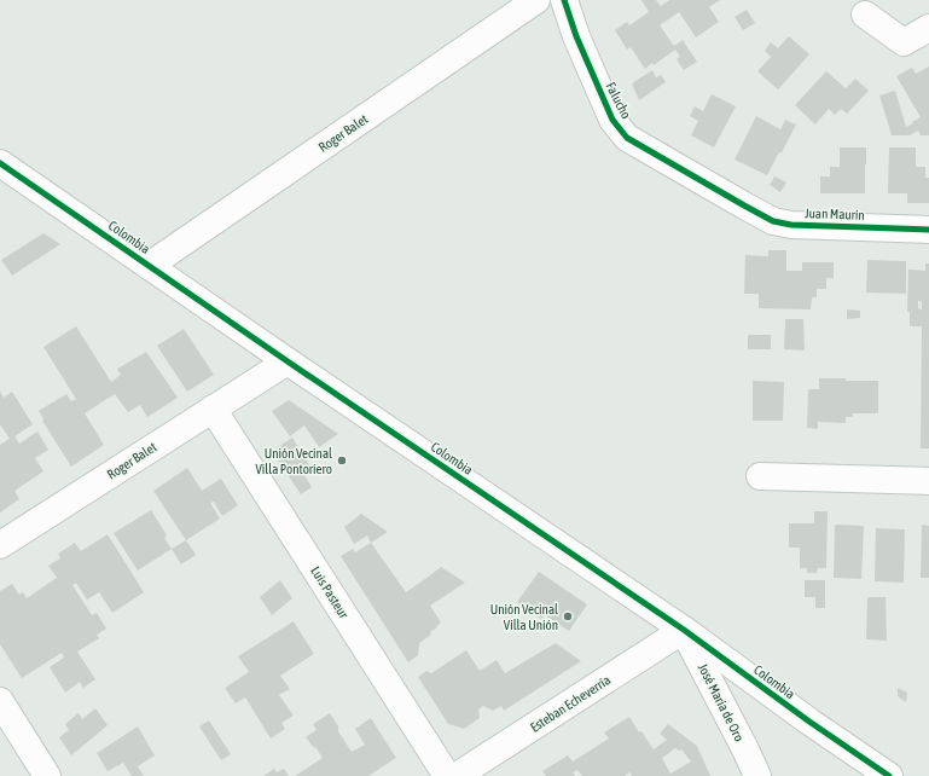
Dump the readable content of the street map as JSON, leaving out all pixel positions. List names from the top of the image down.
{
  "streets": {
    "street": [
      "Falucho",
      "Roger Balet",
      "Juan Maurín",
      "Colombia",
      "Luis Pasteur",
      "José María de Oro",
      "Esteban Echeverría"
    ]
  },
  "crossings": [
    ["Falucho", "Juan Maurín"],
    ["Roger Balet", "Colombia"],
    ["Roger Balet", "Luis Pasteur"],
    ["Colombia", "José María de Oro"],
    ["Colombia", "Esteban Echeverría"],
    ["José María de Oro", "Esteban Echeverría"]
  ],
  "places": ["Unión Vecinal Villa Pontoriero", "Unión Vecinal Villa Unión"]
}
